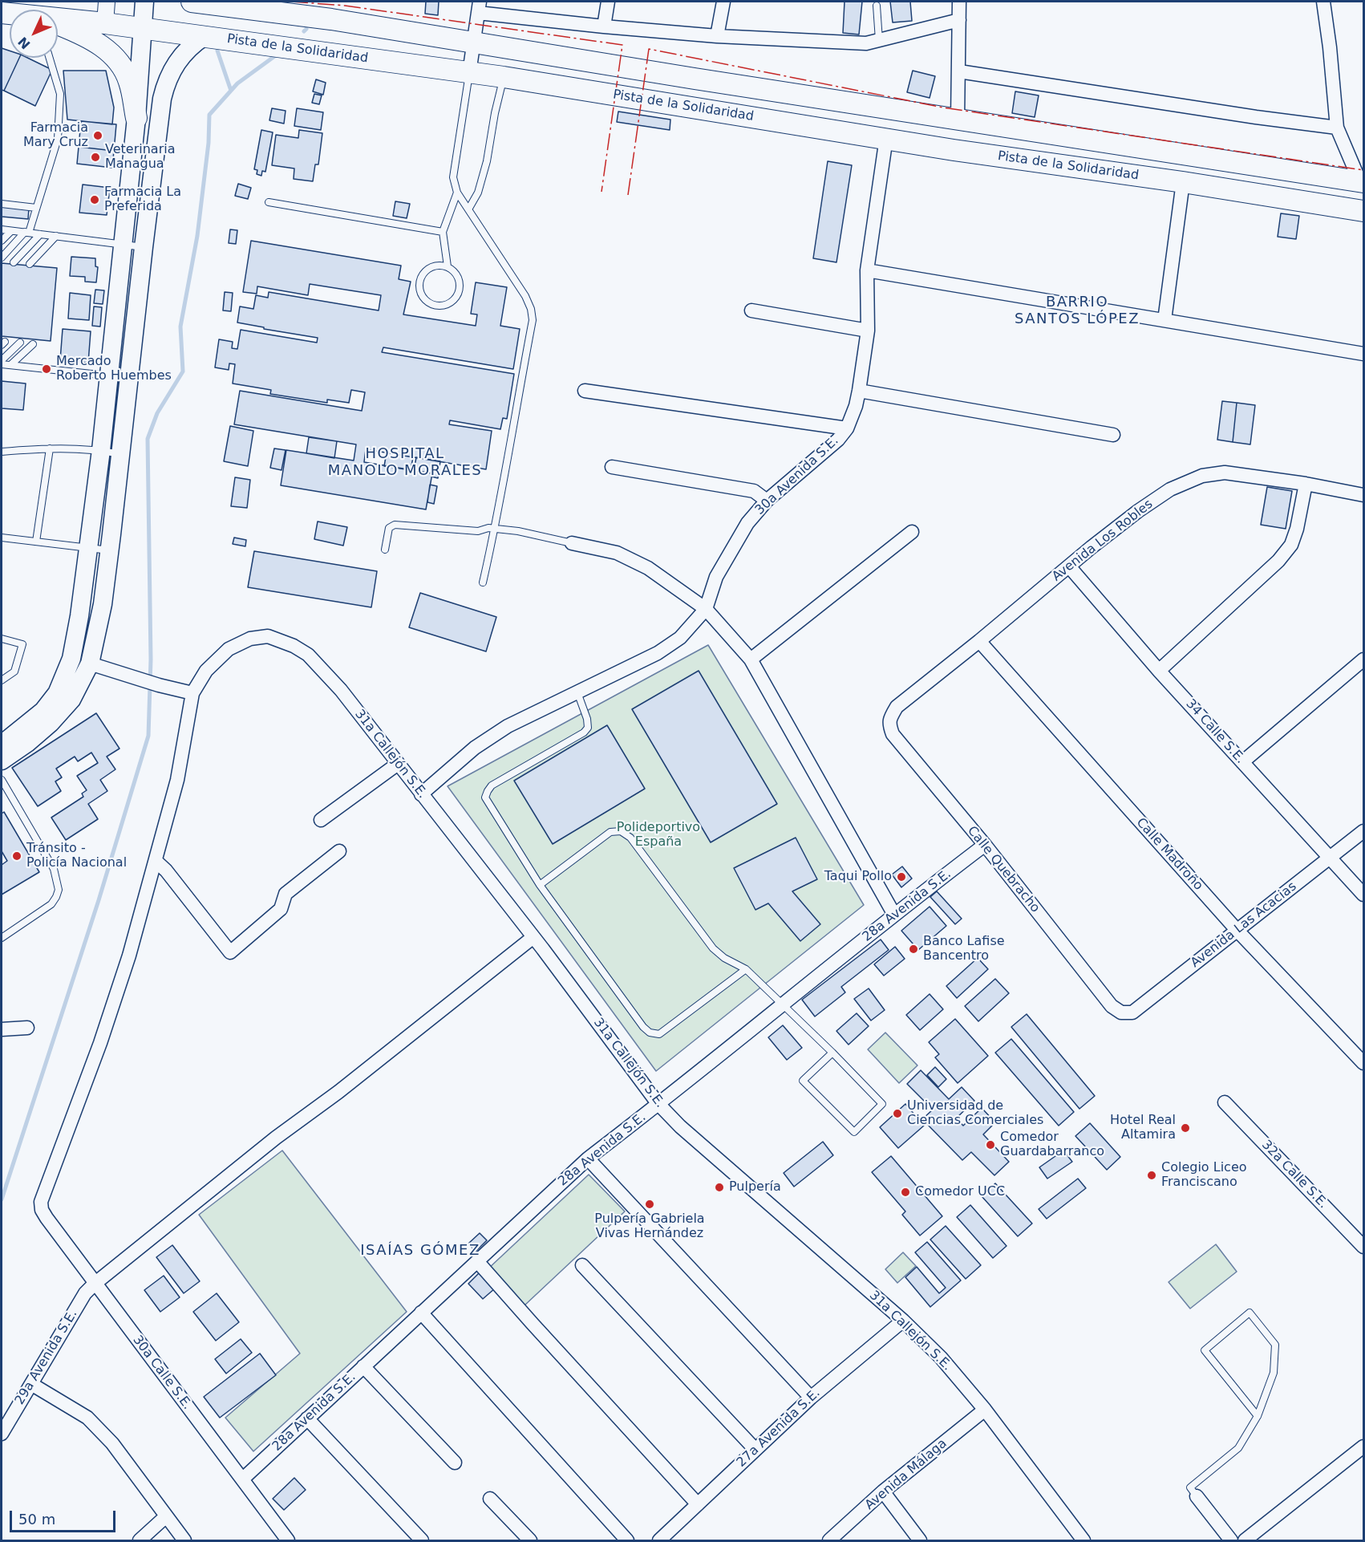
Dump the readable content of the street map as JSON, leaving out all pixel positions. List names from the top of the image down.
{
  "streets": {
    "main road": ["Pista de la Solidaridad"],
    "street": [
      "30a Avenida S.E.",
      "Avenida Los Robles",
      "34 Calle S.E.",
      "31a Callejón S.E.",
      "Calle Madroño",
      "Calle Quebracho",
      "28a Avenida S.E.",
      "Avenida Las Acacias",
      "32a Calle S.E.",
      "29a Avenida S.E.",
      "30a Calle S.E.",
      "27a Avenida S.E.",
      "Avenida Málaga"
    ]
  },
  "crossings": [
    ["Pista de la Solidaridad", "30a Avenida S.E."],
    ["30a Avenida S.E.", "31a Callejón S.E."],
    ["Avenida Los Robles", "34 Calle S.E."],
    ["Avenida Los Robles", "Calle Madroño"],
    ["Avenida Los Robles", "Calle Quebracho"],
    ["34 Calle S.E.", "Avenida Las Acacias"],
    ["31a Callejón S.E.", "28a Avenida S.E."],
    ["31a Callejón S.E.", "29a Avenida S.E."],
    ["31a Callejón S.E.", "27a Avenida S.E."],
    ["31a Callejón S.E.", "Avenida Málaga"],
    ["Calle Madroño", "Avenida Las Acacias"],
    ["Calle Quebracho", "28a Avenida S.E."],
    ["Calle Quebracho", "Avenida Las Acacias"],
    ["28a Avenida S.E.", "30a Calle S.E."],
    ["29a Avenida S.E.", "30a Calle S.E."]
  ],
  "districts": ["BARRIO SANTOS LÓPEZ", "HOSPITAL MANOLO MORALES", "ISAÍAS GÓMEZ"],
  "parks": ["Polideportivo España"],
  "places": [
    "Farmacia Mary Cruz",
    "Veterinaria Managua",
    "Farmacia La Preferida",
    "Mercado Roberto Huembes",
    "Tránsito - Policía Nacional",
    "Taqui Pollo",
    "Banco Lafise Bancentro",
    "Universidad de Ciencias Comerciales",
    "Hotel Real Altamira",
    "Comedor Guardabarranco",
    "Colegio Liceo Franciscano",
    "Pulpería",
    "Comedor UCC",
    "Pulpería Gabriela Vivas Hernández"
  ],
  "scale_bar": "50 m",
  "north": "bottom left"
}
